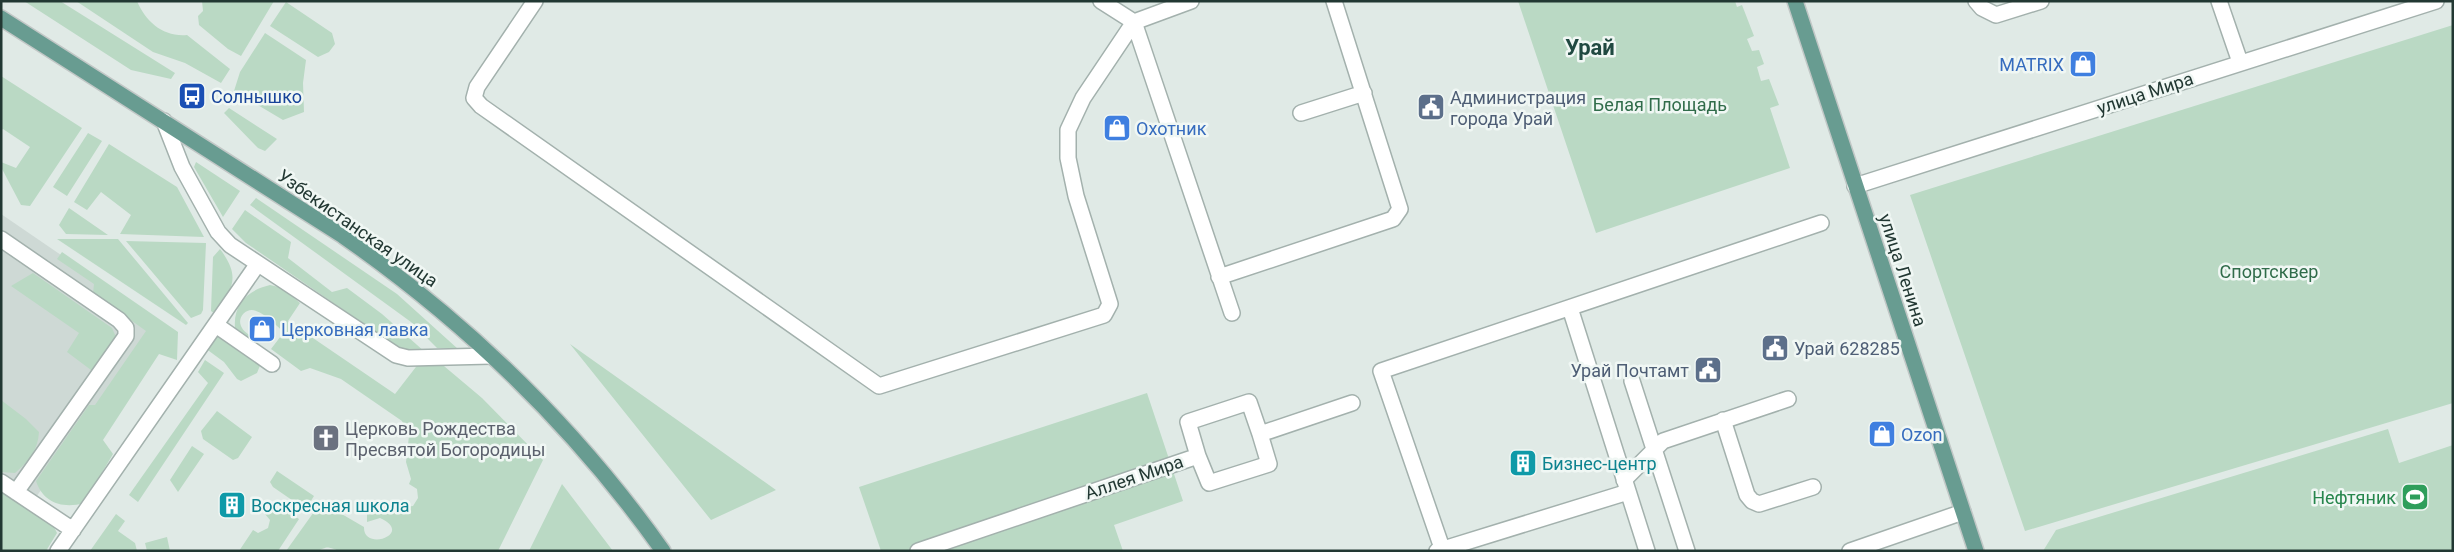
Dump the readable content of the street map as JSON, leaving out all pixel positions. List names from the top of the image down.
{
  "streets": {
    "main road": ["Узбекистанская улица", "улица Ленина"],
    "street": ["улица Мира", "Аллея Мира"]
  },
  "crossings": [
    ["улица Мира", "улица Ленина"]
  ],
  "districts": ["Урай"],
  "parks": ["Белая Площадь", "Спортсквер"],
  "places": {
    "shop": [
      "MATRIX",
      "Охотник",
      "Церковная лавка",
      "Ozon"
    ],
    "bus stop": ["Солнышко"],
    "public building": ["Администрация города Урай", "Урай 628285", "Урай Почтамт"],
    "church": ["Церковь Рождества Пресвятой Богородицы"],
    "building": ["Бизнес-центр", "Воскресная школа"],
    "sports": ["Нефтяник"]
  }
}
